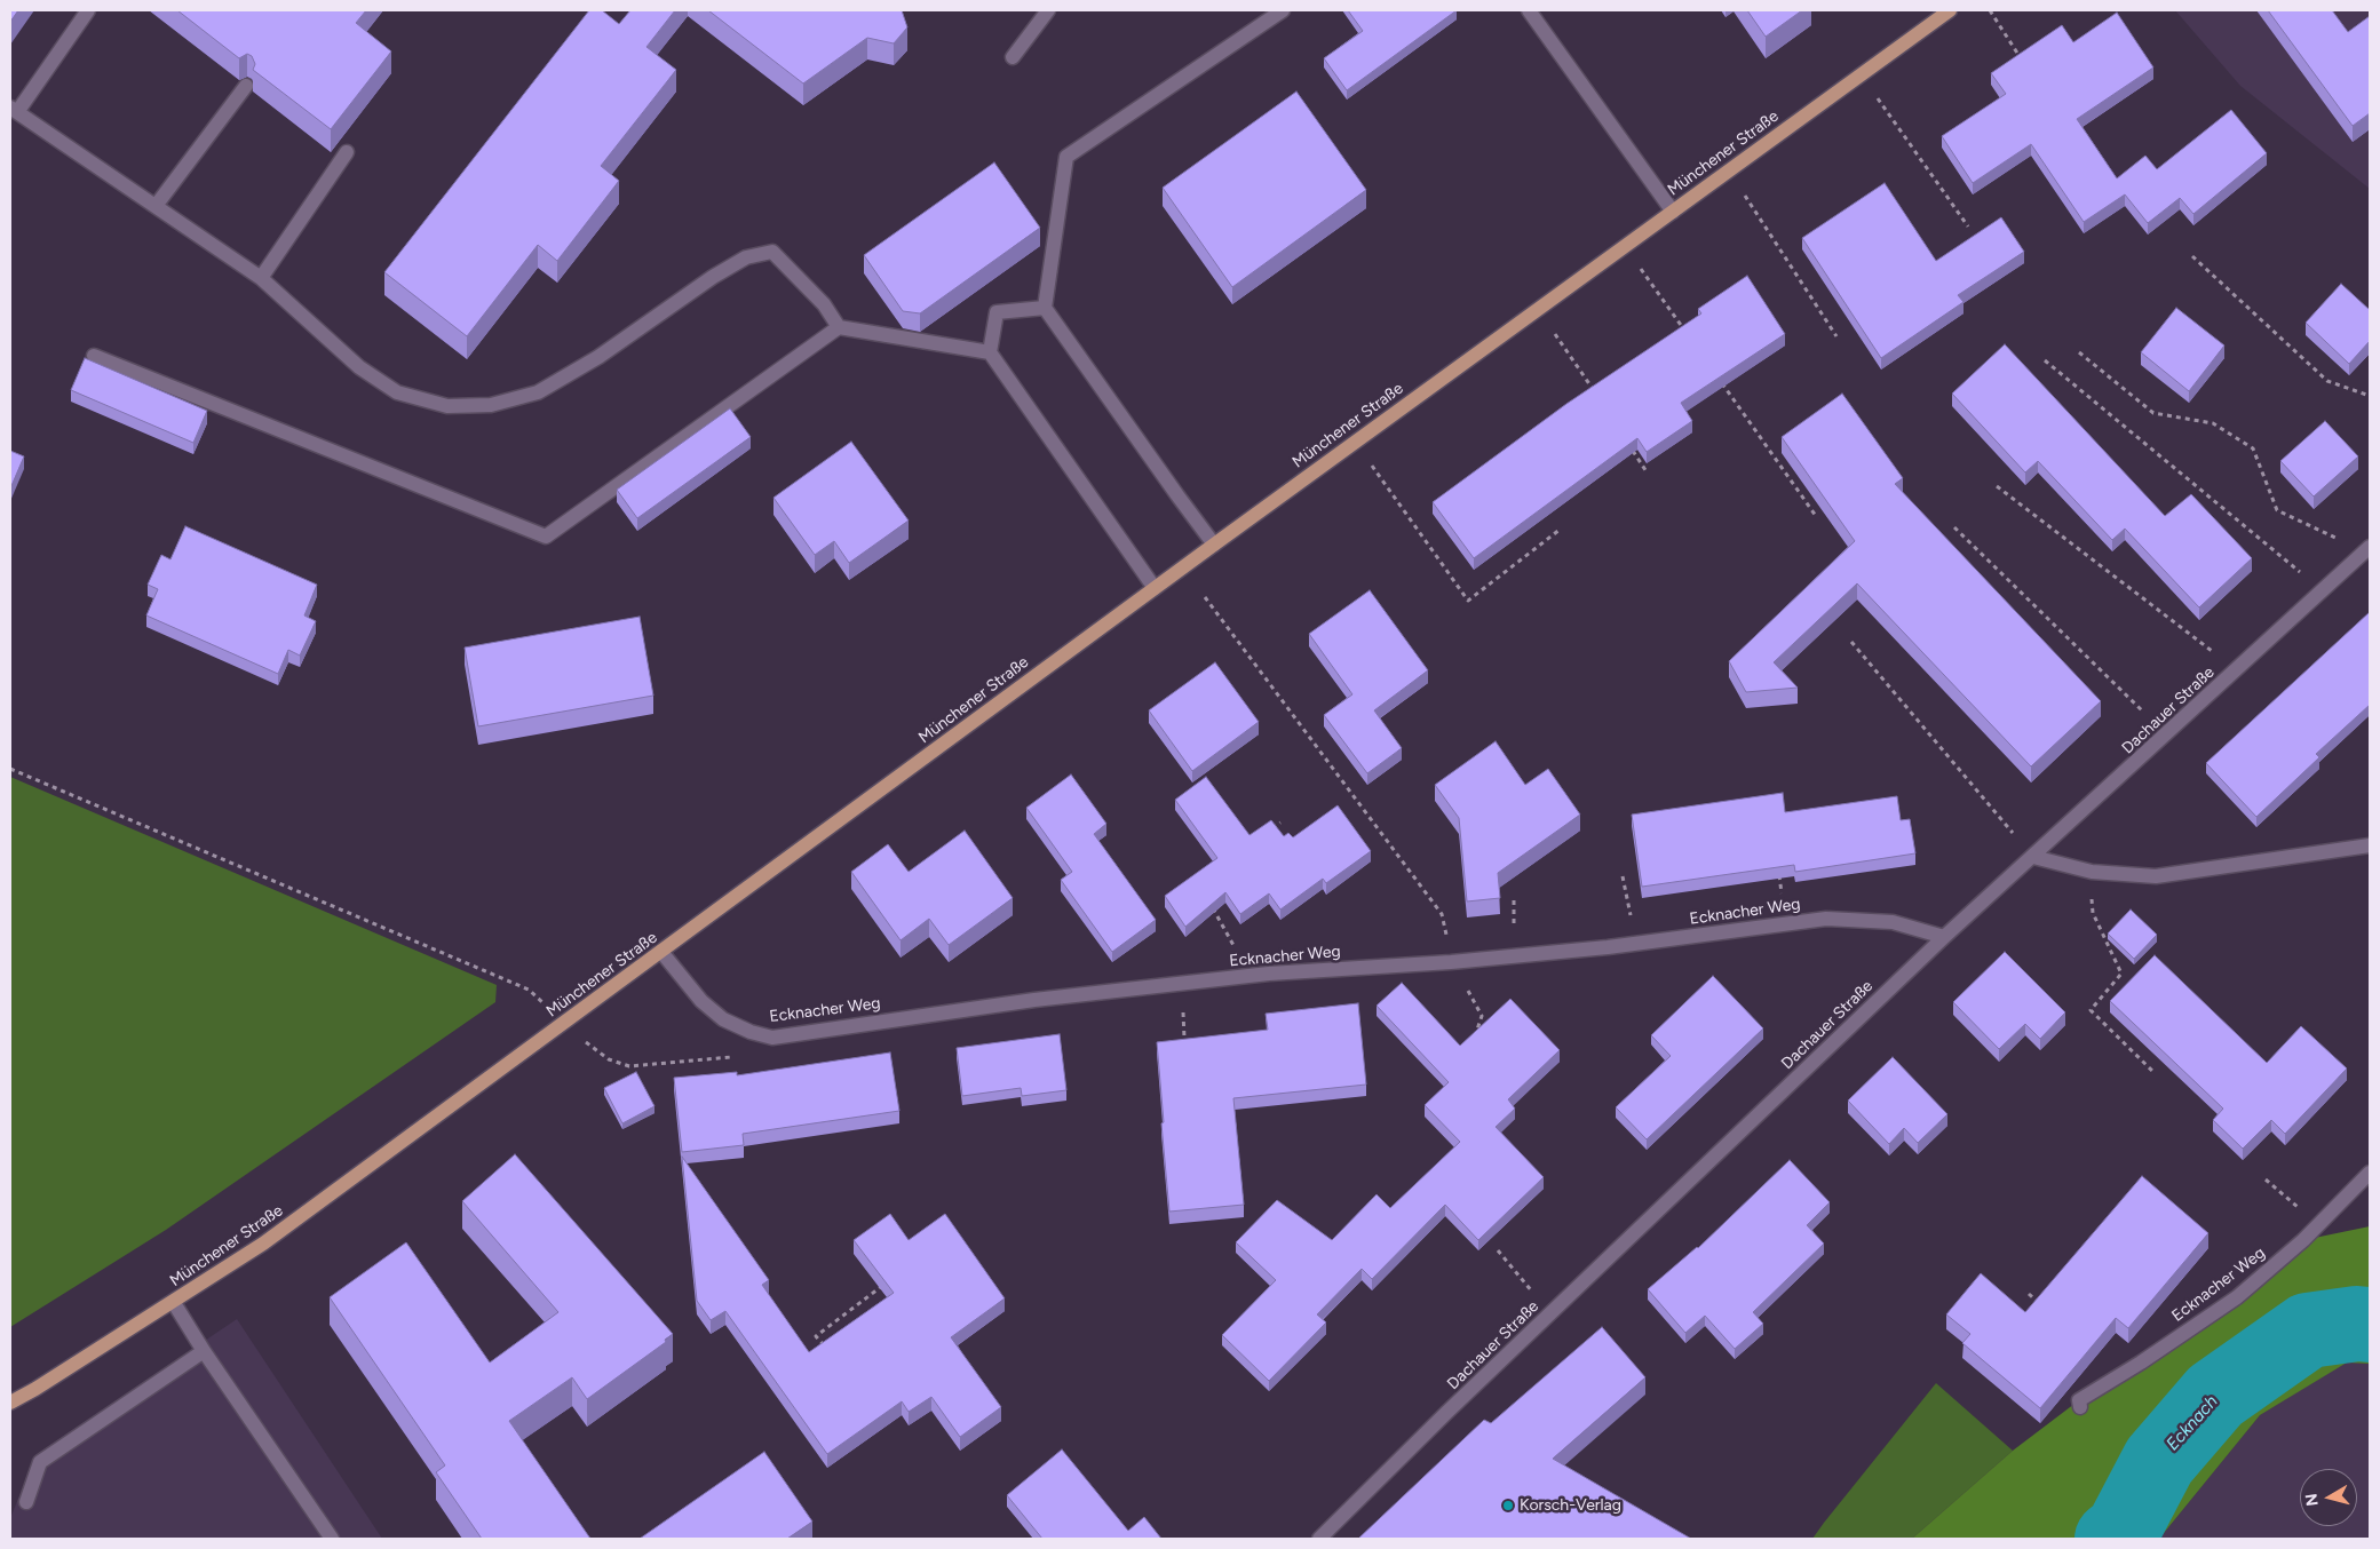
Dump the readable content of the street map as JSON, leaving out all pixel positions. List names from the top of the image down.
{
  "streets": {
    "main road": ["Münchener Straße"],
    "street": ["Dachauer Straße", "Ecknacher Weg"]
  },
  "crossings": [
    ["Münchener Straße", "Ecknacher Weg"],
    ["Dachauer Straße", "Ecknacher Weg"]
  ],
  "water": ["Ecknach"],
  "places": ["Korsch-Verlag"],
  "north": "left"
}
